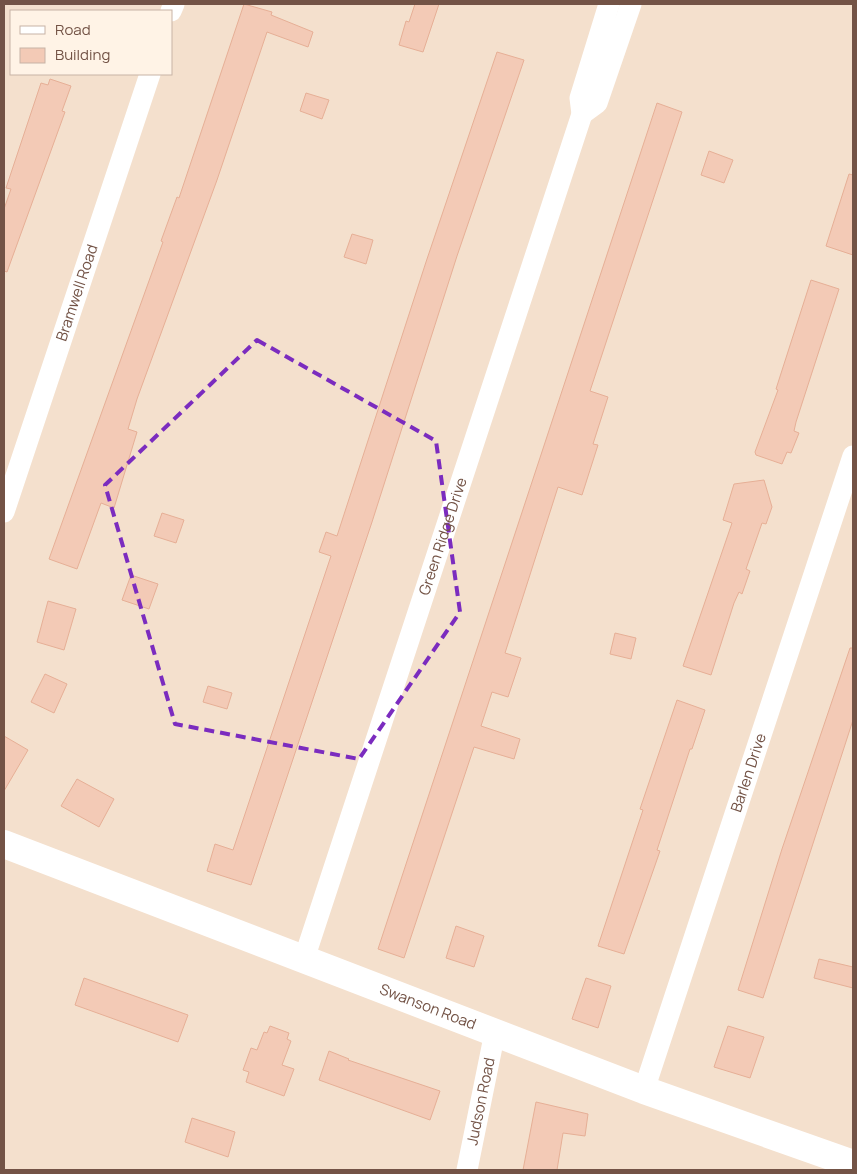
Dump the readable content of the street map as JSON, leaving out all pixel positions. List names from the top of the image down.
{
  "streets": {
    "street": [
      "Bramwell Road",
      "Green Ridge Drive",
      "Barlen Drive",
      "Swanson Road",
      "Judson Road"
    ]
  },
  "crossings": [
    ["Green Ridge Drive", "Swanson Road"],
    ["Barlen Drive", "Swanson Road"],
    ["Swanson Road", "Judson Road"]
  ],
  "legend": ["Road", "Building"]
}
